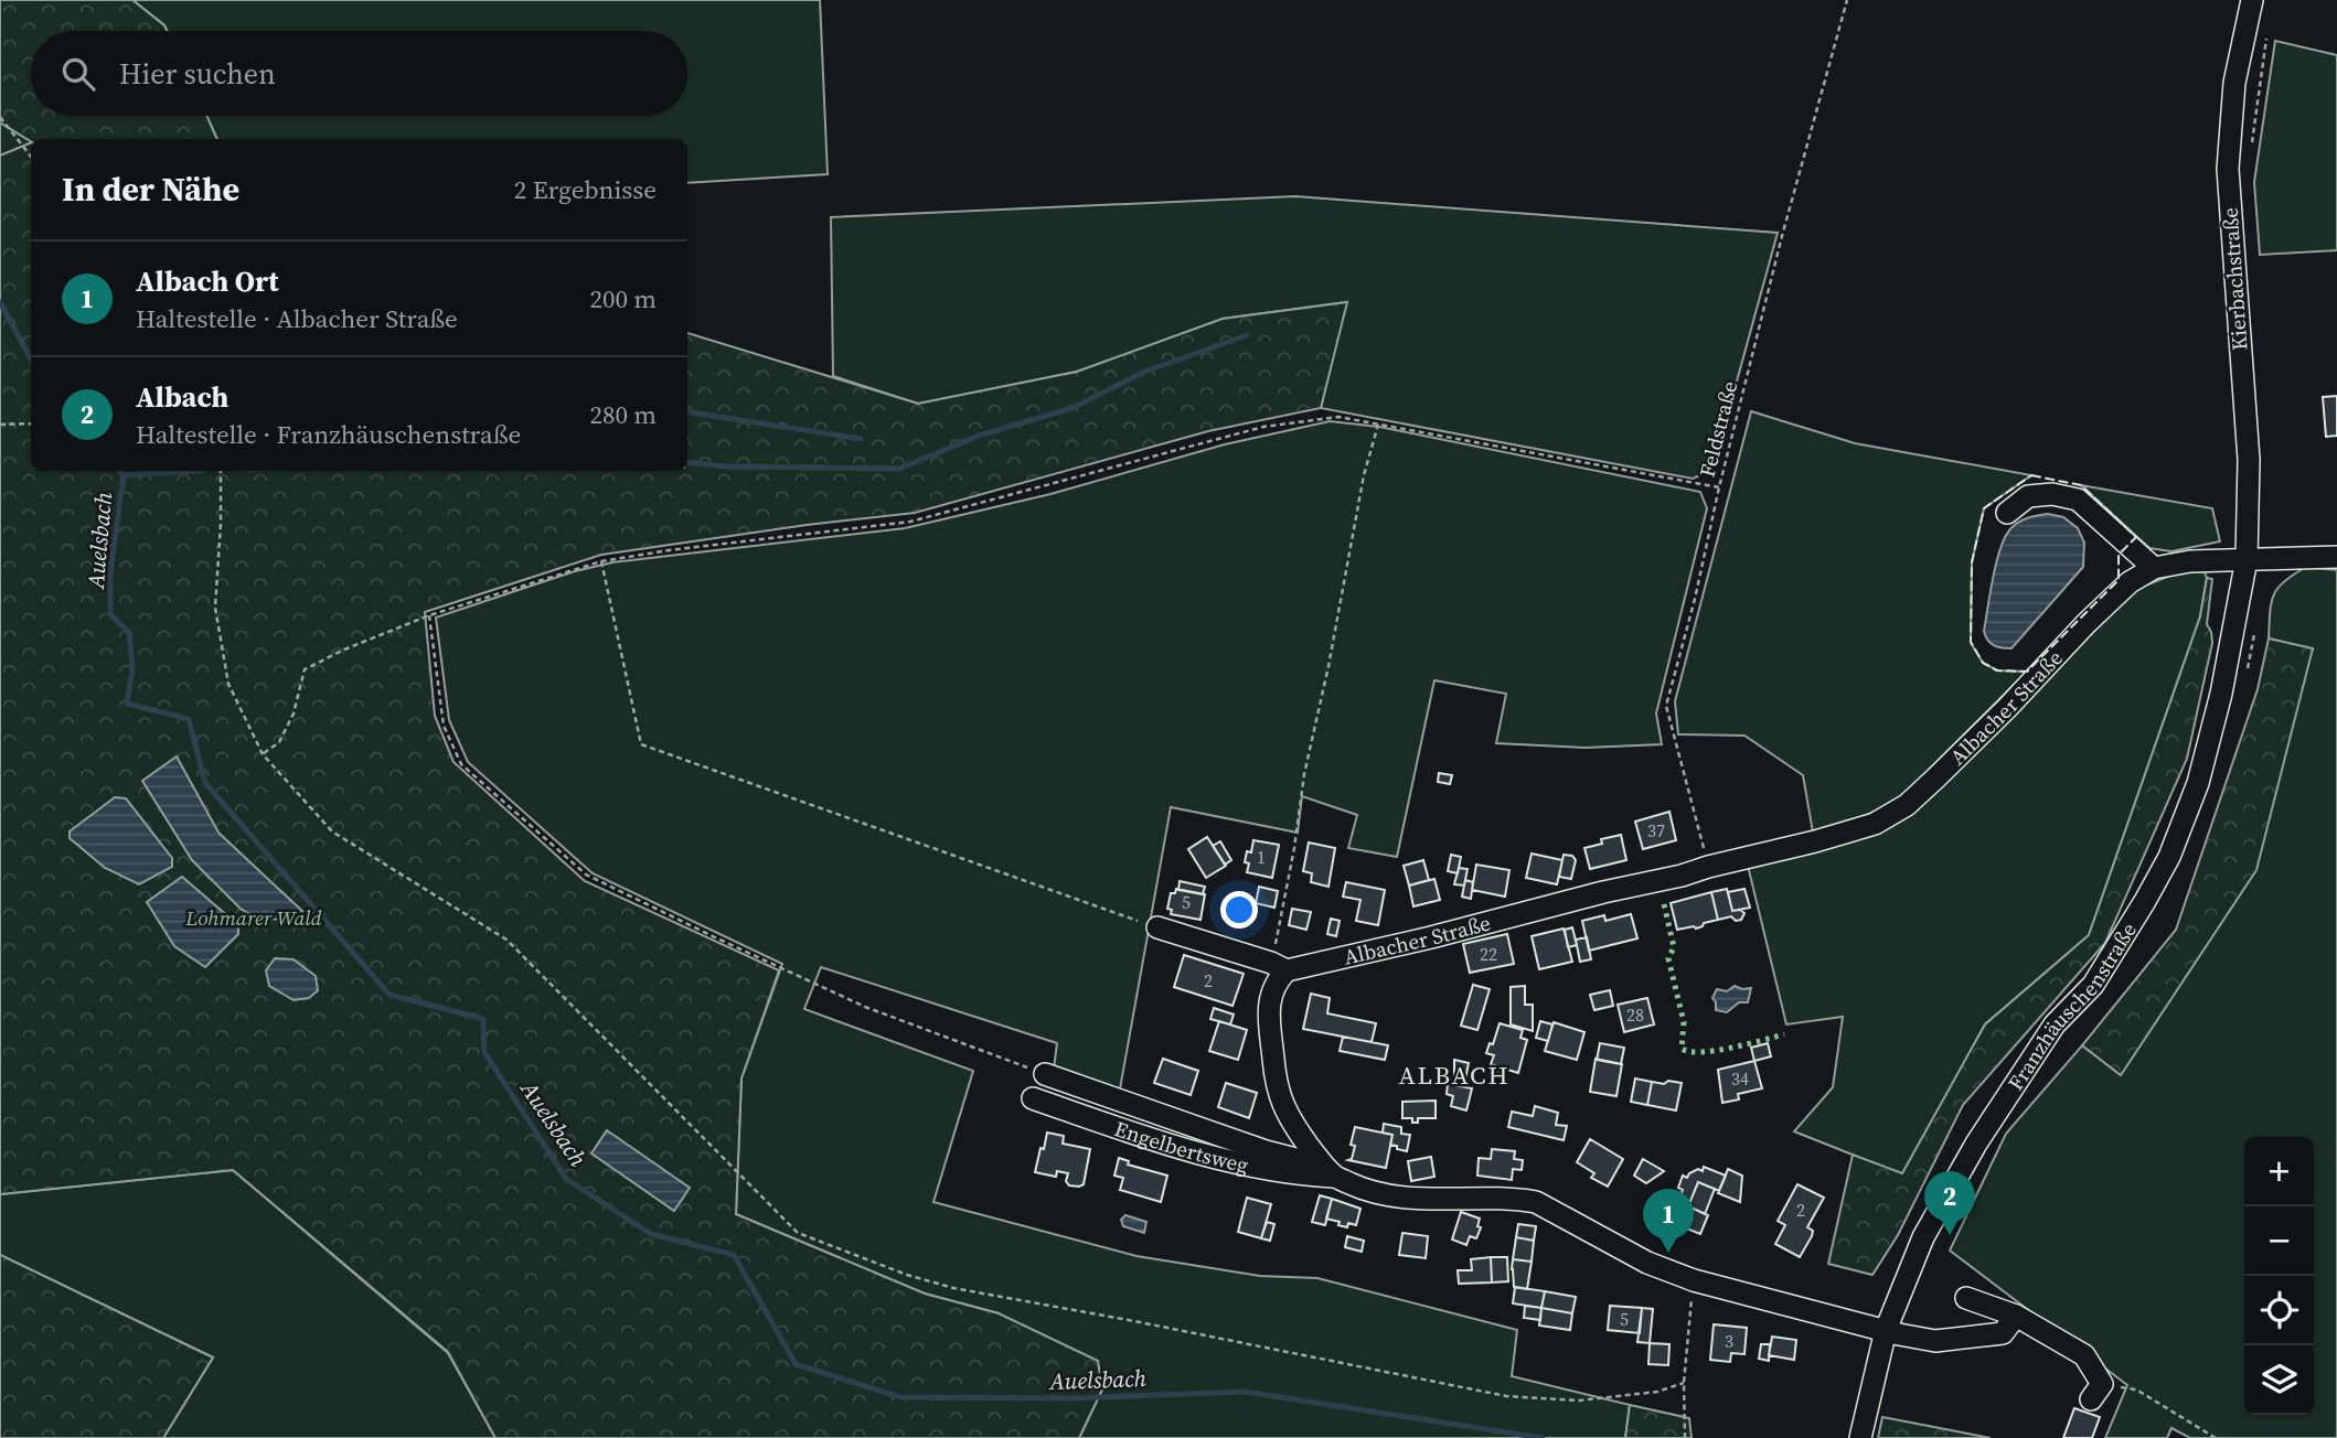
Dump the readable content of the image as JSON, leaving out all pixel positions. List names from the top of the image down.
{
  "streets": {
    "street": [
      "Kierbachstraße",
      "Albacher Straße",
      "Franzhäuschenstraße",
      "Engelbertsweg"
    ],
    "path": ["Feldstraße"]
  },
  "crossings": [
    ["Kierbachstraße", "Albacher Straße"],
    ["Kierbachstraße", "Franzhäuschenstraße"],
    ["Feldstraße", "Albacher Straße"],
    ["Albacher Straße", "Franzhäuschenstraße"]
  ],
  "districts": ["ALBACH"],
  "water": ["Auelsbach"],
  "parks": ["Lohmarer Wald"],
  "house_numbers": [
    "37",
    "1",
    "5",
    "22",
    "2",
    "28",
    "34",
    "2",
    "5",
    "3"
  ],
  "page": {
    "search": "Hier suchen",
    "heading": ["In der Nähe", "2 Ergebnisse"],
    "list": [
      {
        "mark": "1",
        "name": "Albach Ort",
        "note": "Haltestelle · Albacher Straße",
        "value": "200 m"
      },
      {
        "mark": "2",
        "name": "Albach",
        "note": "Haltestelle · Franzhäuschenstraße",
        "value": "280 m"
      }
    ],
    "map_buttons": ["+", "−"],
    "pins": ["2", "1"]
  }
}
